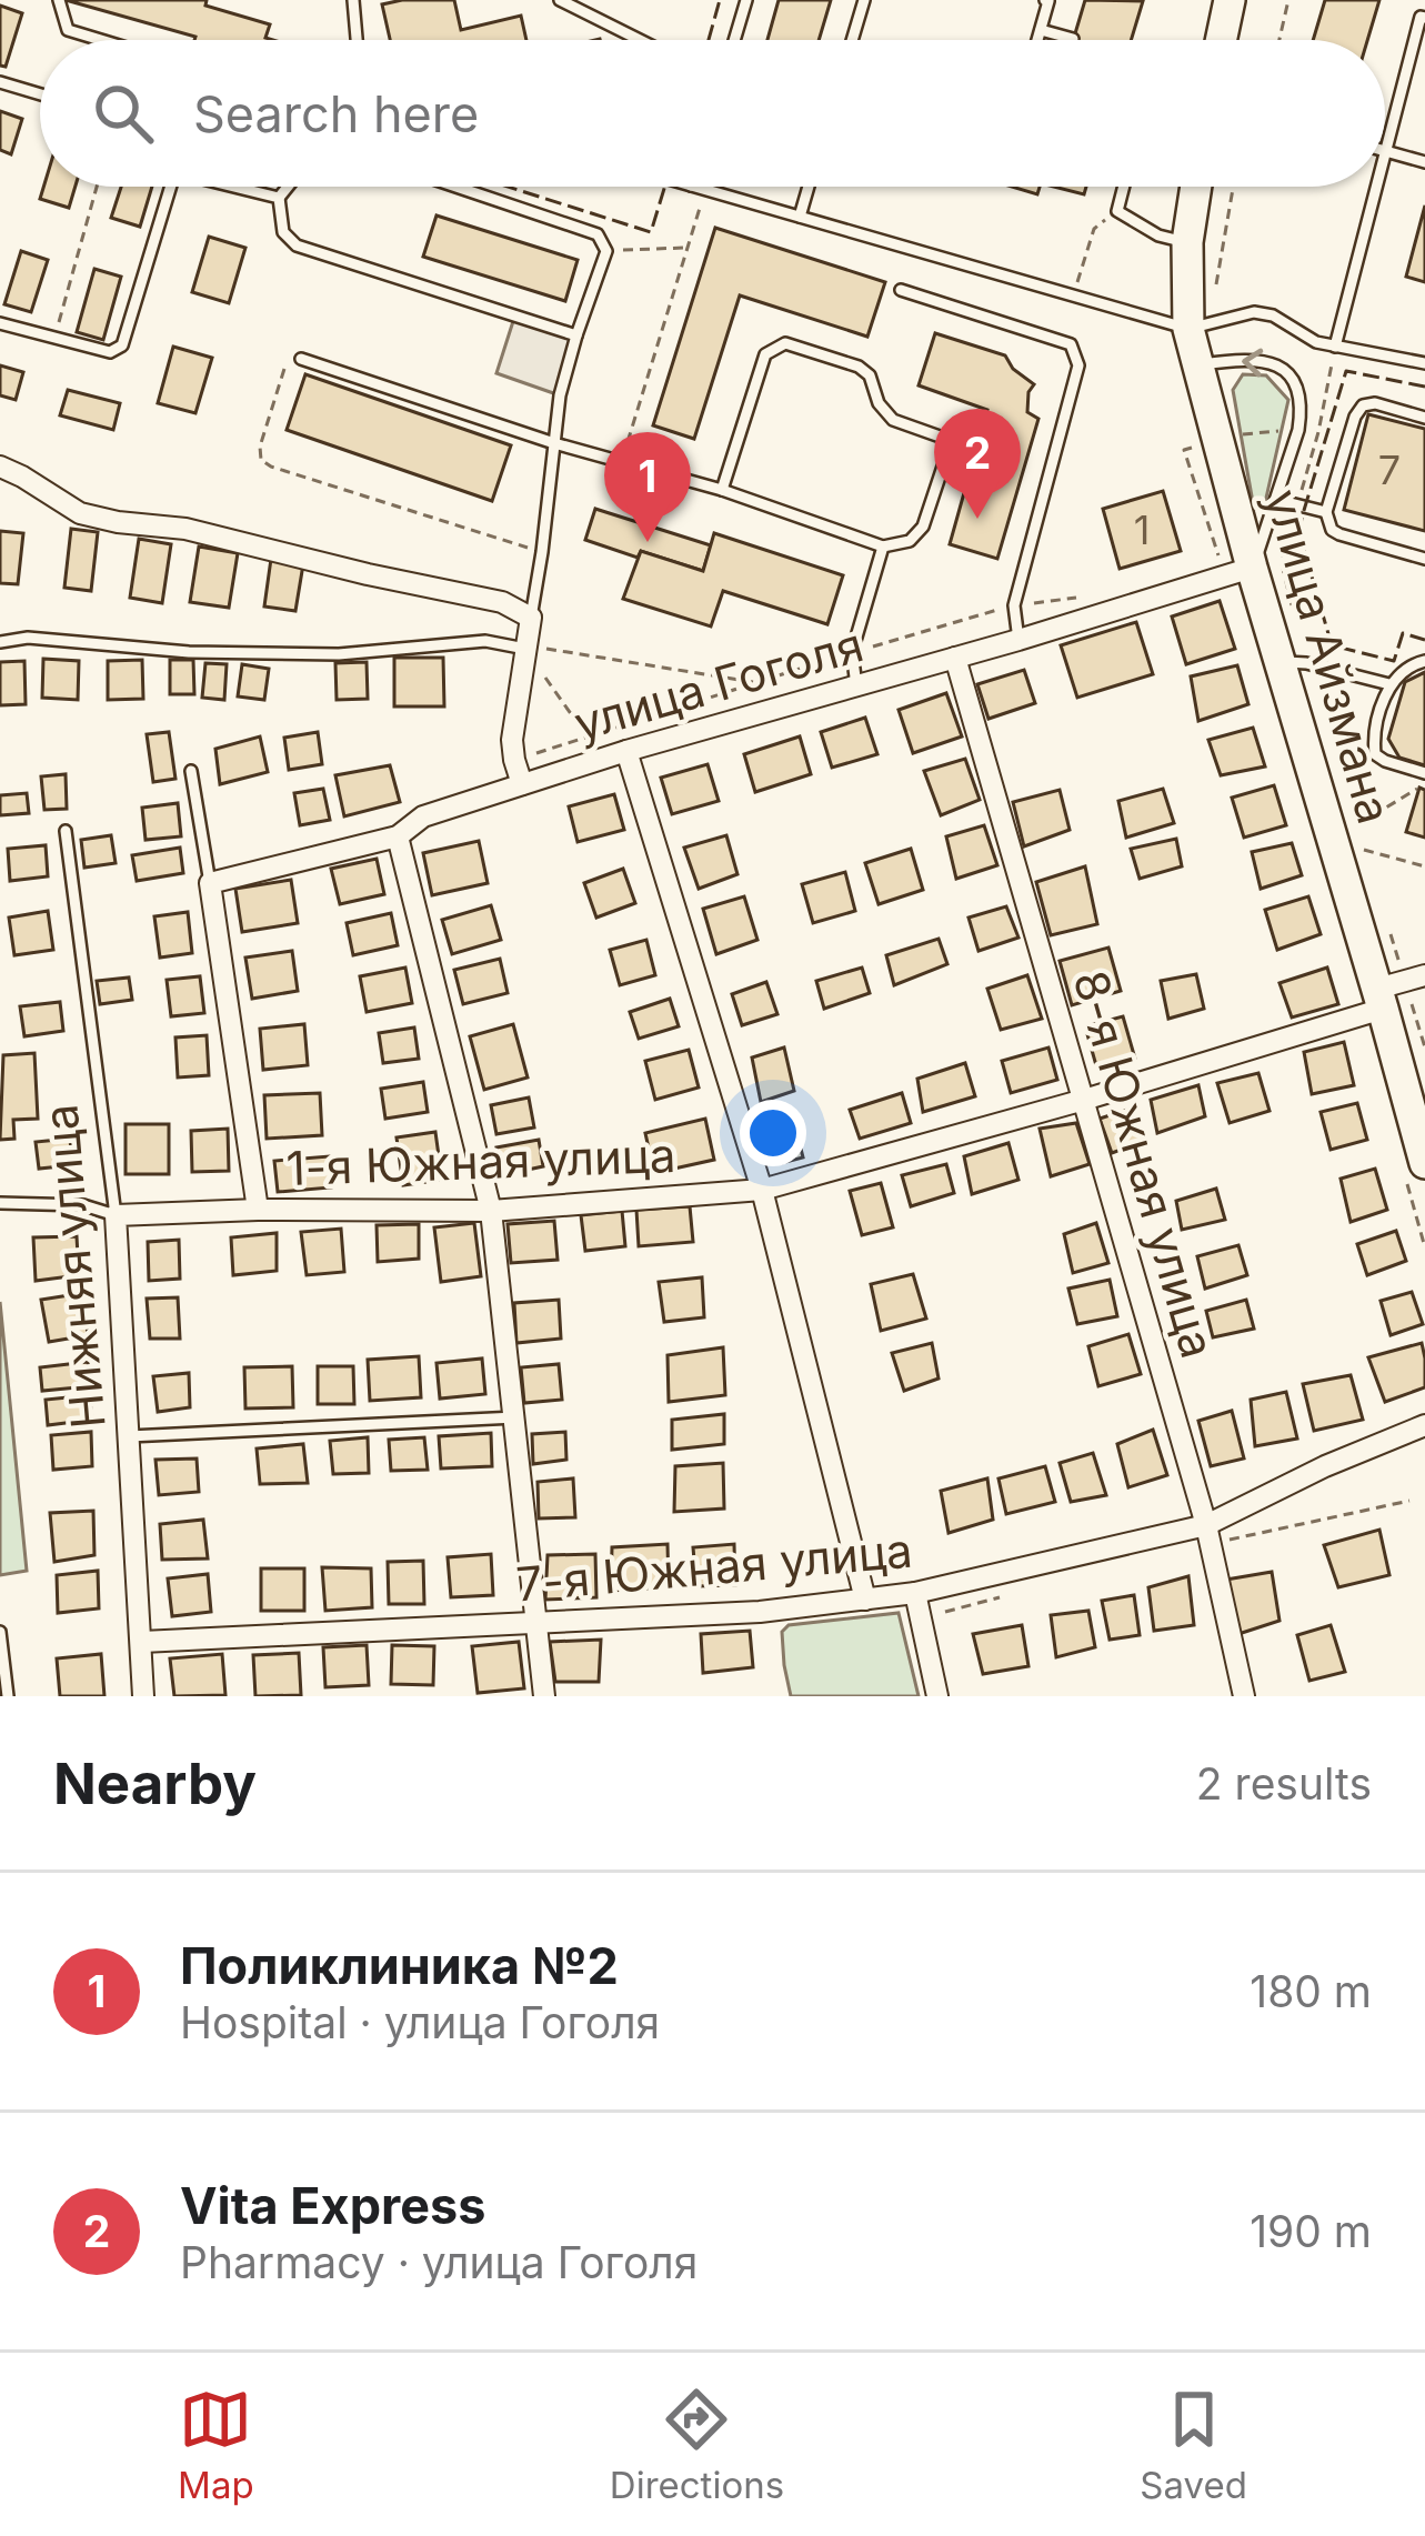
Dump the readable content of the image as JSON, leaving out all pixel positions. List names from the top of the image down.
{
  "streets": {
    "street": [
      "улица Айзмана",
      "улица Гоголя",
      "1-я Южная улица",
      "8-я Южная улица",
      "Нижняя улица",
      "7-я Южная улица"
    ]
  },
  "crossings": [
    ["улица Айзмана", "улица Гоголя"],
    ["улица Айзмана", "1-я Южная улица"],
    ["улица Гоголя", "8-я Южная улица"],
    ["1-я Южная улица", "8-я Южная улица"],
    ["1-я Южная улица", "Нижняя улица"],
    ["8-я Южная улица", "7-я Южная улица"],
    ["Нижняя улица", "7-я Южная улица"]
  ],
  "house_numbers": ["7", "1"],
  "page": {
    "search": "Search here",
    "pins": ["2", "1"],
    "heading": ["Nearby", "2 results"],
    "list": [
      {
        "mark": "1",
        "name": "Поликлиника №2",
        "note": "Hospital · улица Гоголя",
        "value": "180 m"
      },
      {
        "mark": "2",
        "name": "Vita Express",
        "note": "Pharmacy · улица Гоголя",
        "value": "190 m"
      }
    ],
    "nav": ["Map", "Directions", "Saved"]
  }
}
